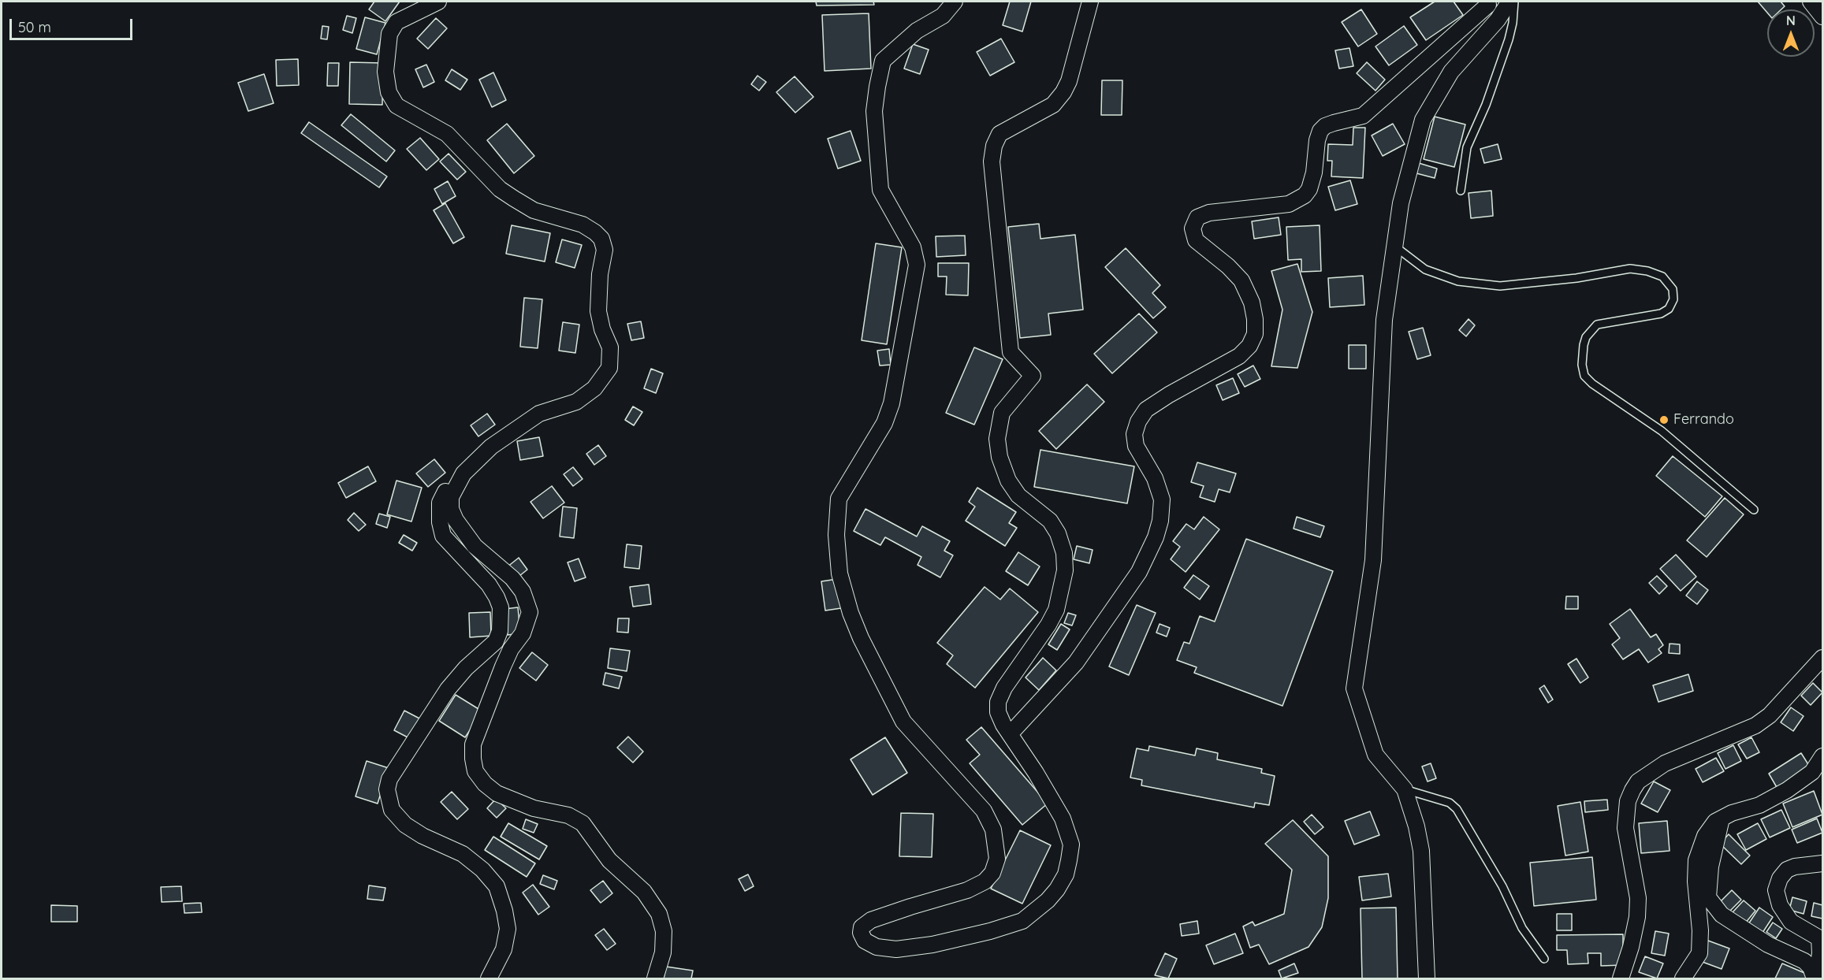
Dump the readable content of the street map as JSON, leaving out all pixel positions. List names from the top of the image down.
{
  "places": ["Ferrando"],
  "scale_bar": "50 m",
  "north": "top"
}
